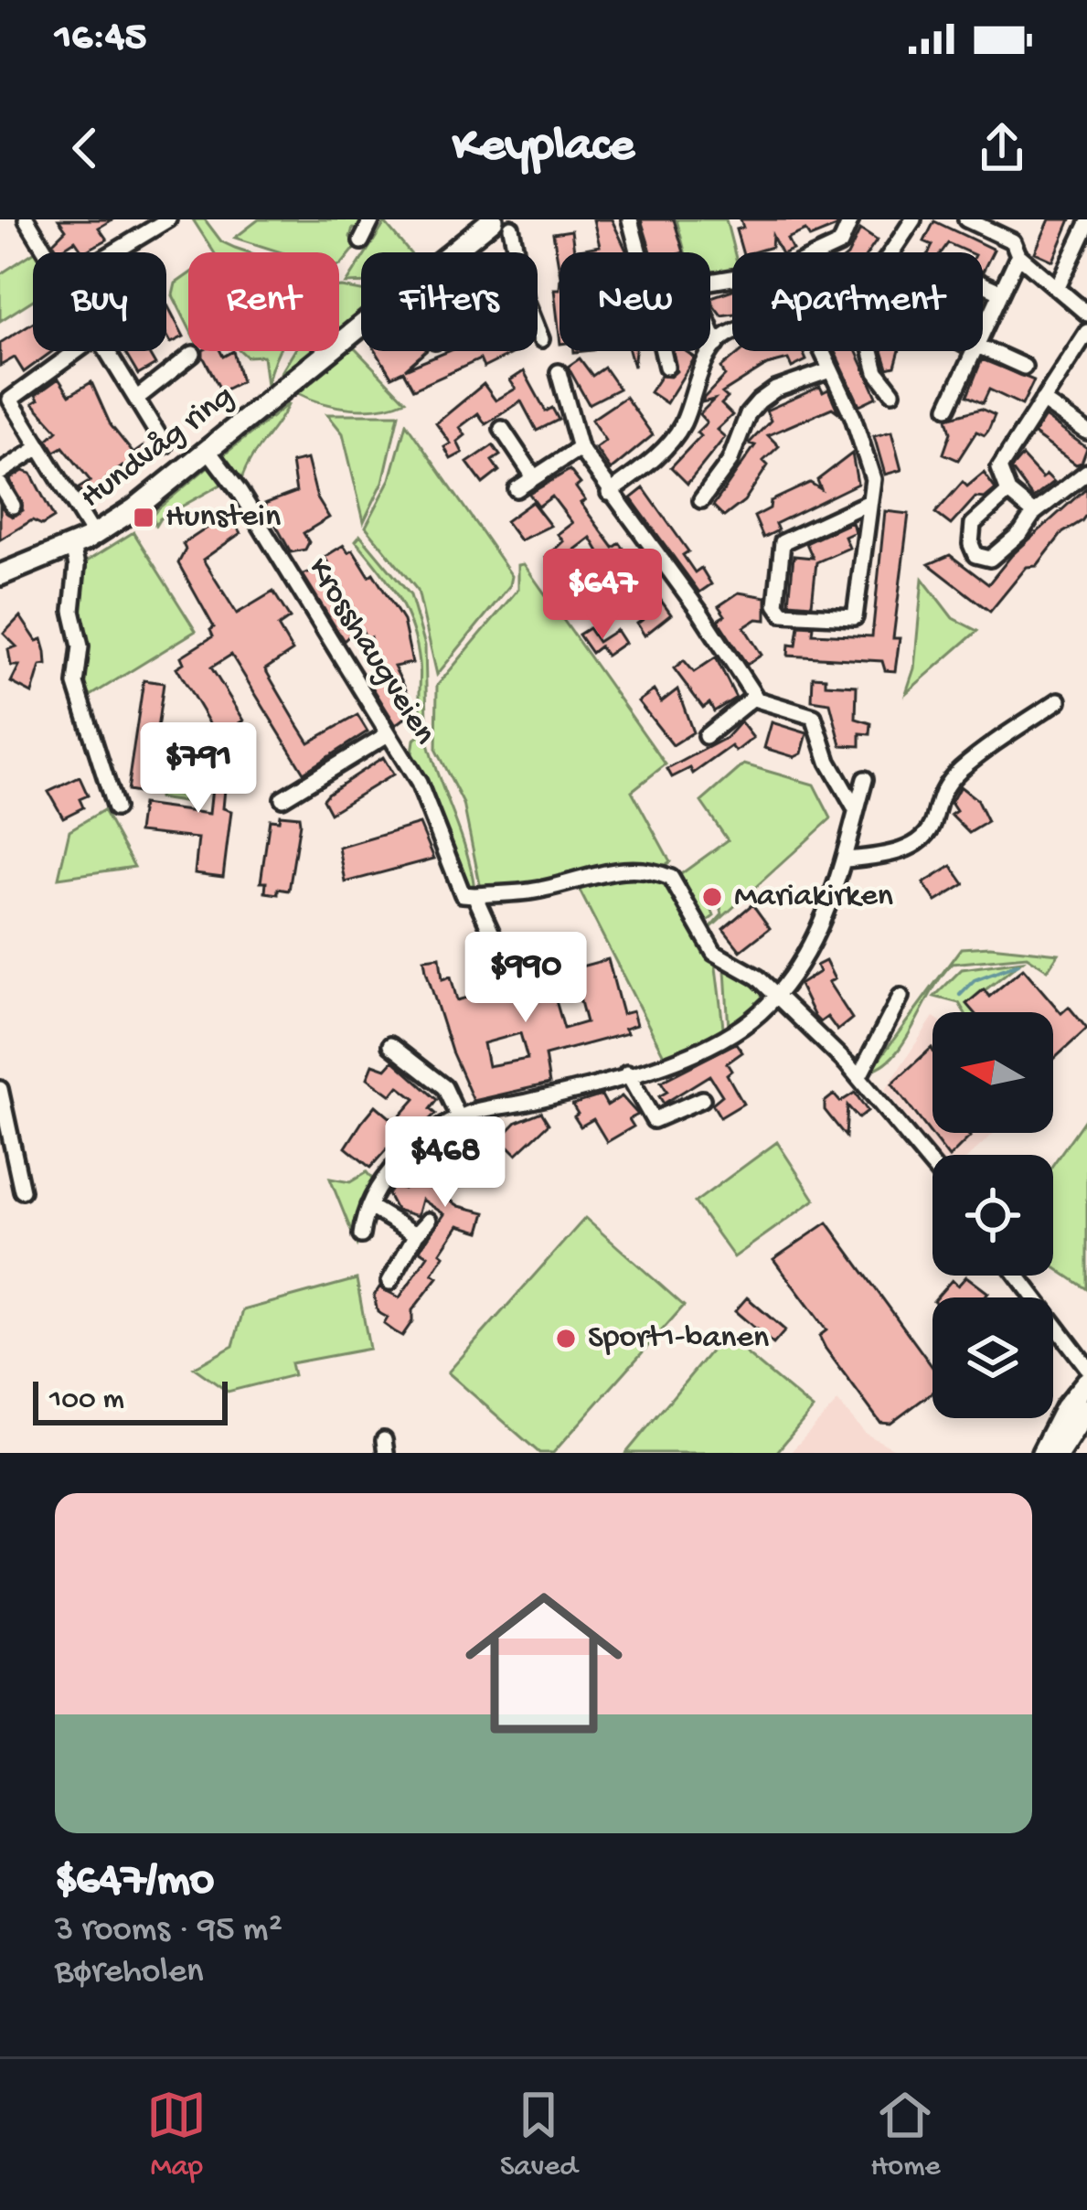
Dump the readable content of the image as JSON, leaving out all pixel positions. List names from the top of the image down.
{
  "streets": {
    "main road": ["Hundvåg ring"],
    "street": ["Krosshaugveien"]
  },
  "crossings": [
    ["Hundvåg ring", "Krosshaugveien"]
  ],
  "places": {
    "transit": ["Hunstein"],
    "other": ["Mariakirken", "Sport1-banen"]
  },
  "scale_bar": "100 m",
  "north": "left",
  "page": {
    "status": "16:45",
    "header": "Keyplace",
    "chip": [
      "Buy",
      "Rent",
      "Filters",
      "New",
      "Apartment"
    ],
    "price": [
      "$647",
      "$791",
      "$990",
      "$468"
    ],
    "scale": "100 m",
    "list": [
      {
        "name": "$647/mo",
        "note": "3 rooms · 95 m² · Børeholen"
      }
    ],
    "tabs": ["Map", "Saved", "Home"]
  }
}
